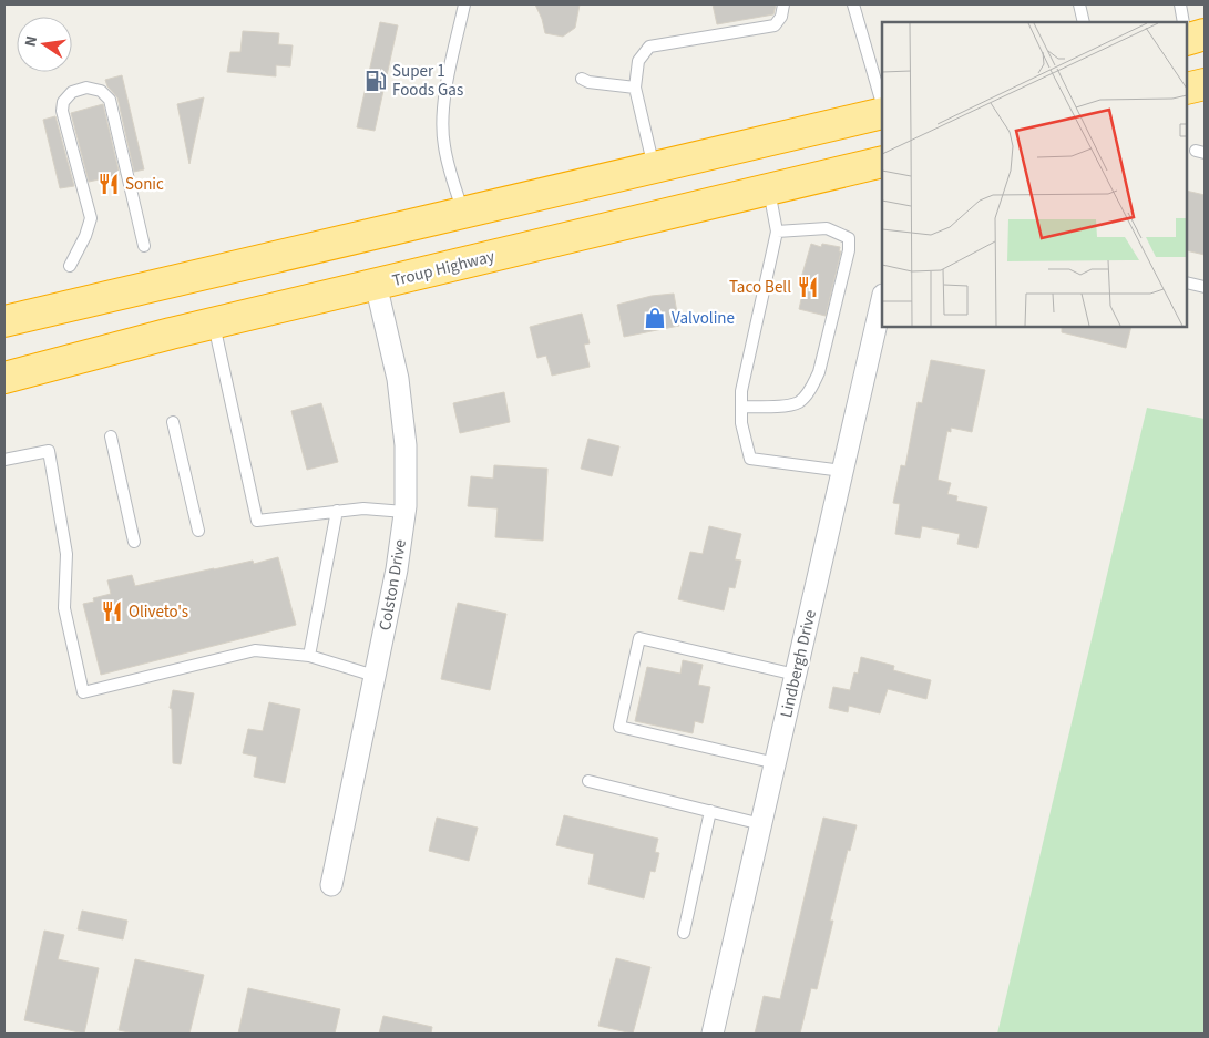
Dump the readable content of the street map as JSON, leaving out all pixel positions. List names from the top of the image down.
{
  "streets": {
    "highway": ["Troup Highway"],
    "street": ["Colston Drive", "Lindbergh Drive"]
  },
  "crossings": [
    ["Troup Highway", "Colston Drive"]
  ],
  "places": {
    "fuel station": ["Super 1 Foods Gas"],
    "restaurant": ["Sonic", "Taco Bell", "Oliveto's"],
    "shop": ["Valvoline"]
  },
  "north": "left"
}
